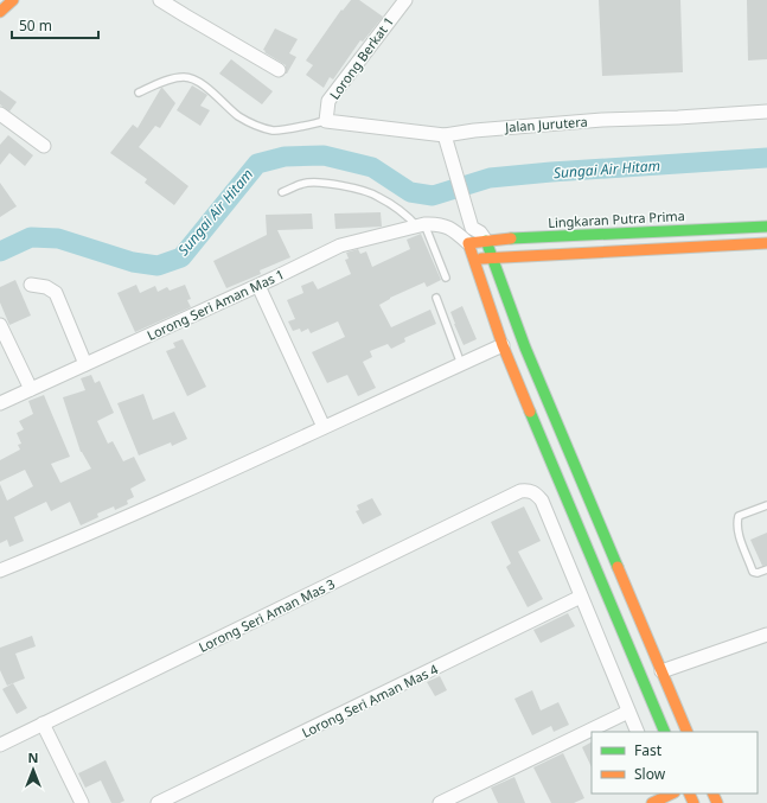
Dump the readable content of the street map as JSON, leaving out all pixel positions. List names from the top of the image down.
{
  "streets": {
    "main road": ["Lingkaran Putra Prima"],
    "street": [
      "Lorong Berkat 1",
      "Jalan Jurutera",
      "Lorong Seri Aman Mas 1",
      "Lorong Seri Aman Mas 3",
      "Lorong Seri Aman Mas 4"
    ]
  },
  "crossings": [
    ["Lorong Berkat 1", "Jalan Jurutera"],
    ["Lorong Seri Aman Mas 3", "Lorong Seri Aman Mas 4"]
  ],
  "water": ["Sungai Air Hitam"],
  "legend": ["Fast", "Slow"],
  "scale_bar": "50 m",
  "north": "top"
}
